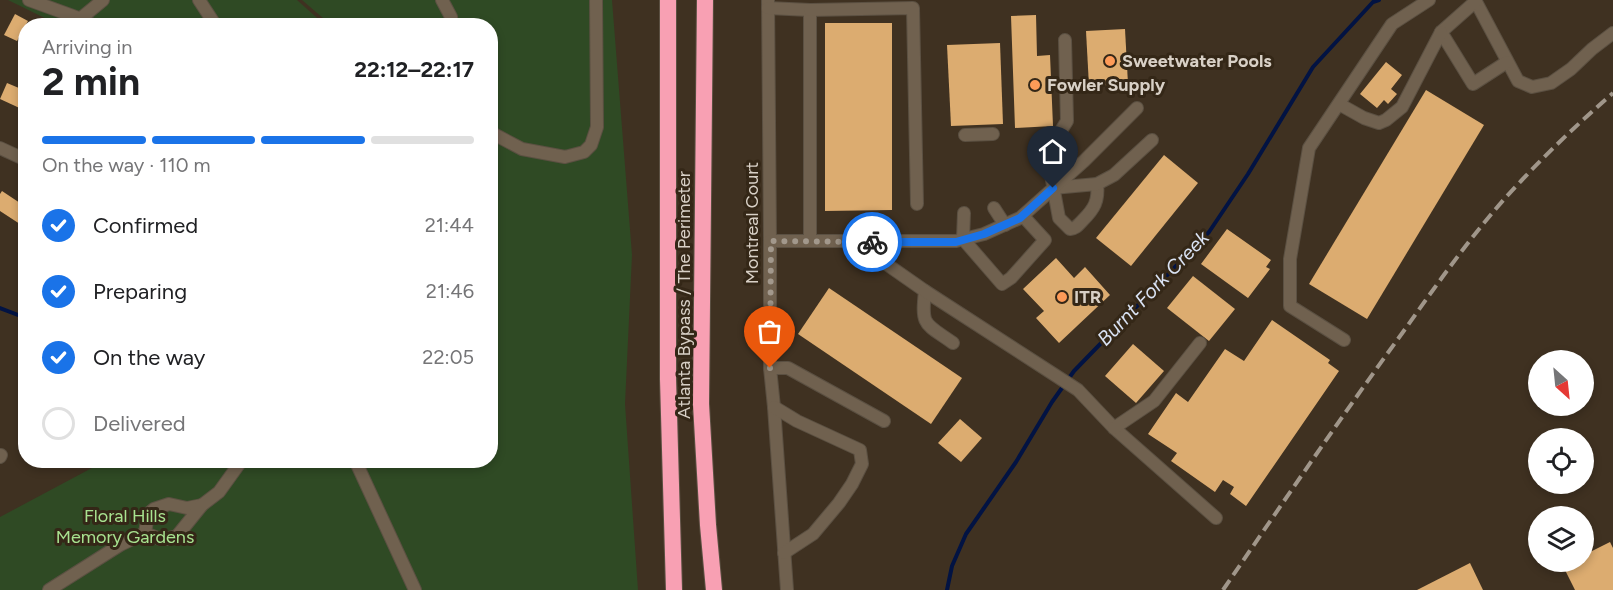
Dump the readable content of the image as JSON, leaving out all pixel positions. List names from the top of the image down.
{
  "streets": {
    "highway": ["Atlanta Bypass / The Perimeter"],
    "street": ["Montreal Court"]
  },
  "water": ["Burnt Fork Creek"],
  "parks": ["Floral Hills Memory Gardens"],
  "places": ["Sweetwater Pools", "Fowler Supply", "ITR"],
  "north": "bottom right",
  "page": {
    "heading": ["2 min", "Arriving in", "22:12–22:17"],
    "bar": "On the way · 110 m",
    "list": [
      ["Confirmed", "21:44"],
      ["Preparing", "21:46"],
      ["On the way", "22:05"],
      "Delivered"
    ]
  }
}
